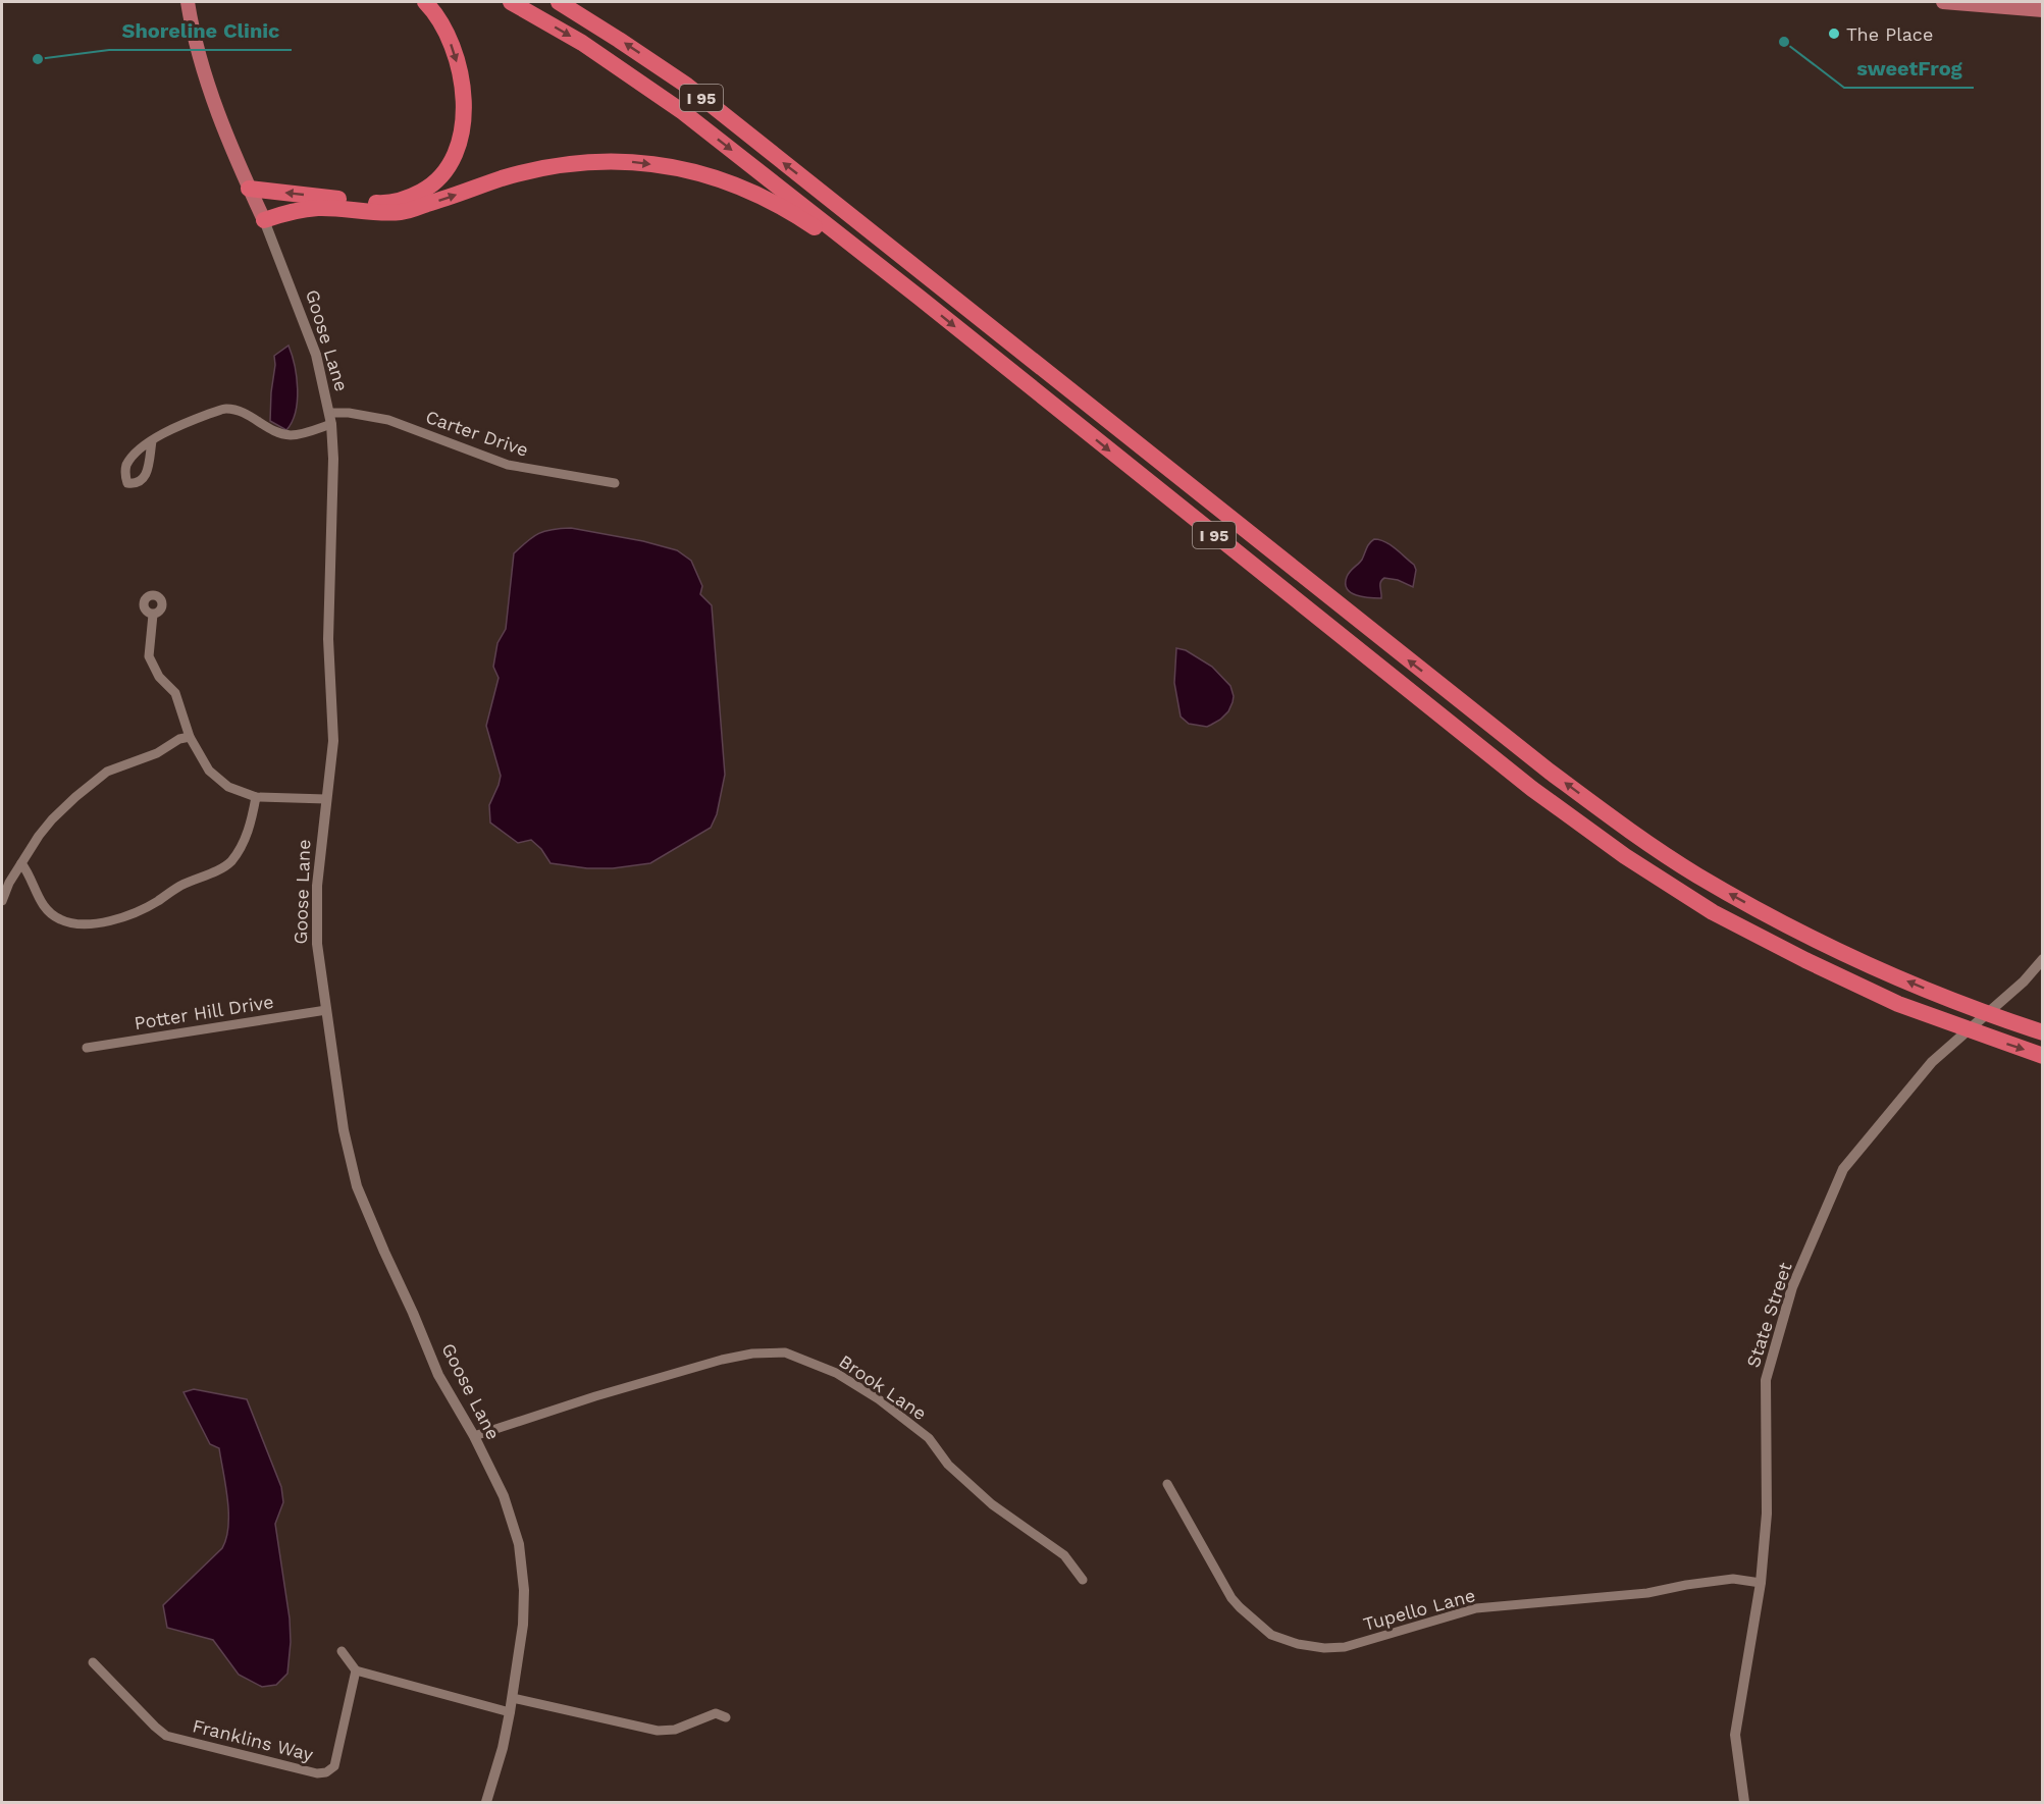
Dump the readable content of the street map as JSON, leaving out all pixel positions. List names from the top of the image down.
{
  "streets": {
    "highway": ["I 95"],
    "main road": ["Goose Lane"],
    "street": [
      "Carter Drive",
      "Potter Hill Drive",
      "State Street",
      "Brook Lane",
      "Tupello Lane",
      "Franklins Way"
    ]
  },
  "crossings": [
    ["Goose Lane", "Carter Drive"],
    ["Goose Lane", "Potter Hill Drive"],
    ["Goose Lane", "Brook Lane"],
    ["State Street", "Tupello Lane"]
  ],
  "places": ["The Place", "sweetFrog", "Shoreline Clinic"]
}
